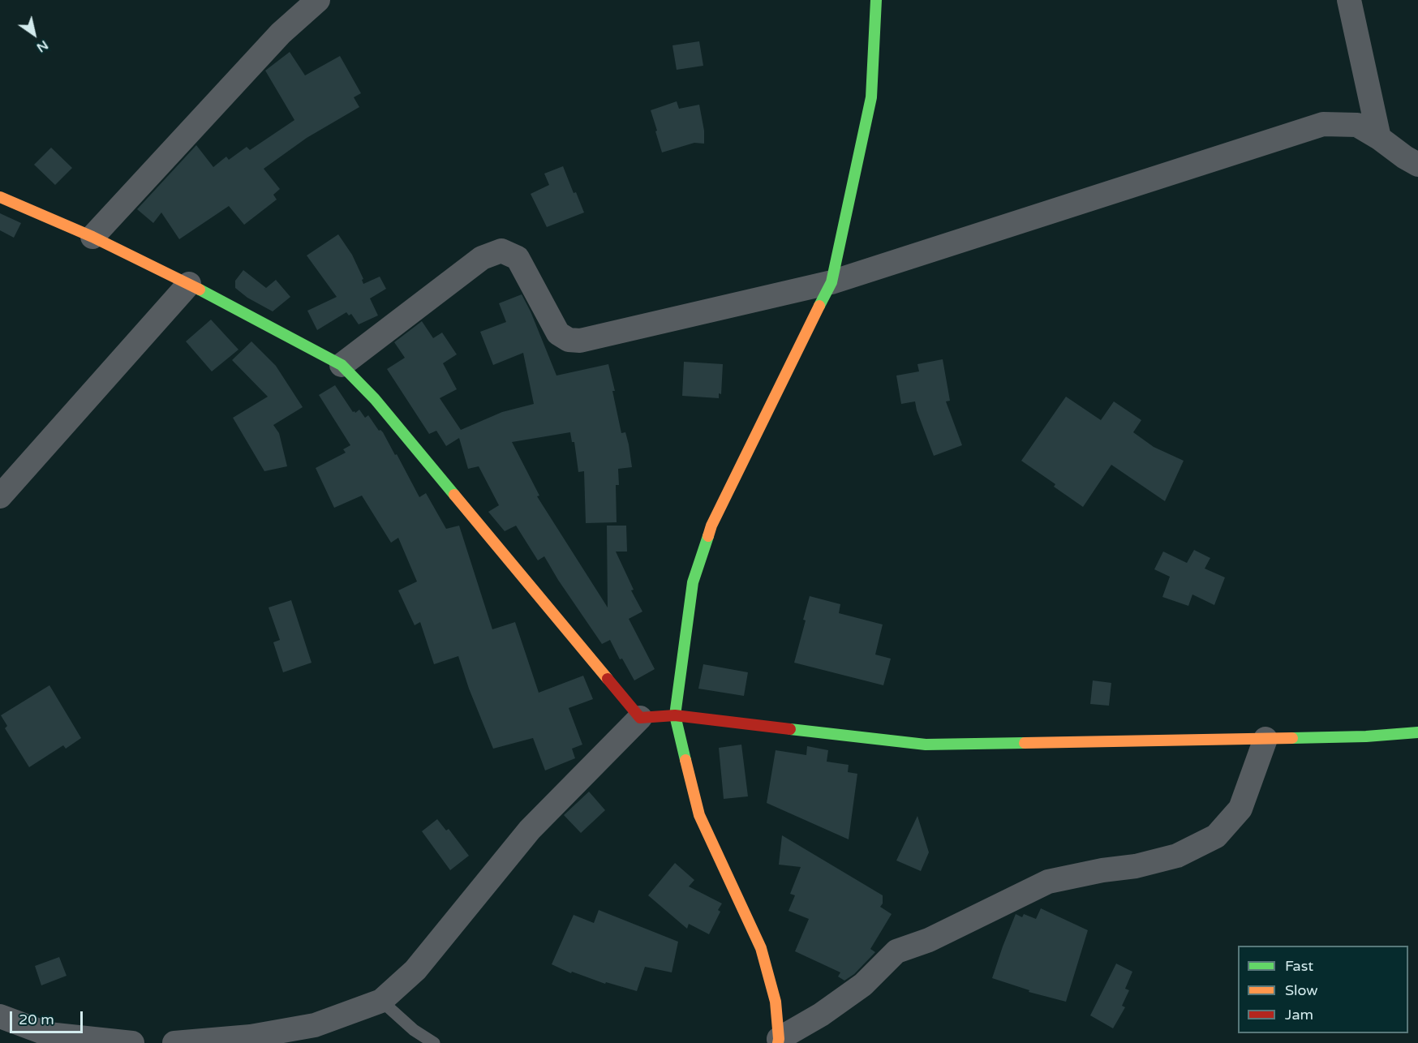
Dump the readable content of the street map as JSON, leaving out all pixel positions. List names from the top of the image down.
{
  "legend": ["Fast", "Slow", "Jam"],
  "scale_bar": "20 m",
  "north": "bottom right"
}
